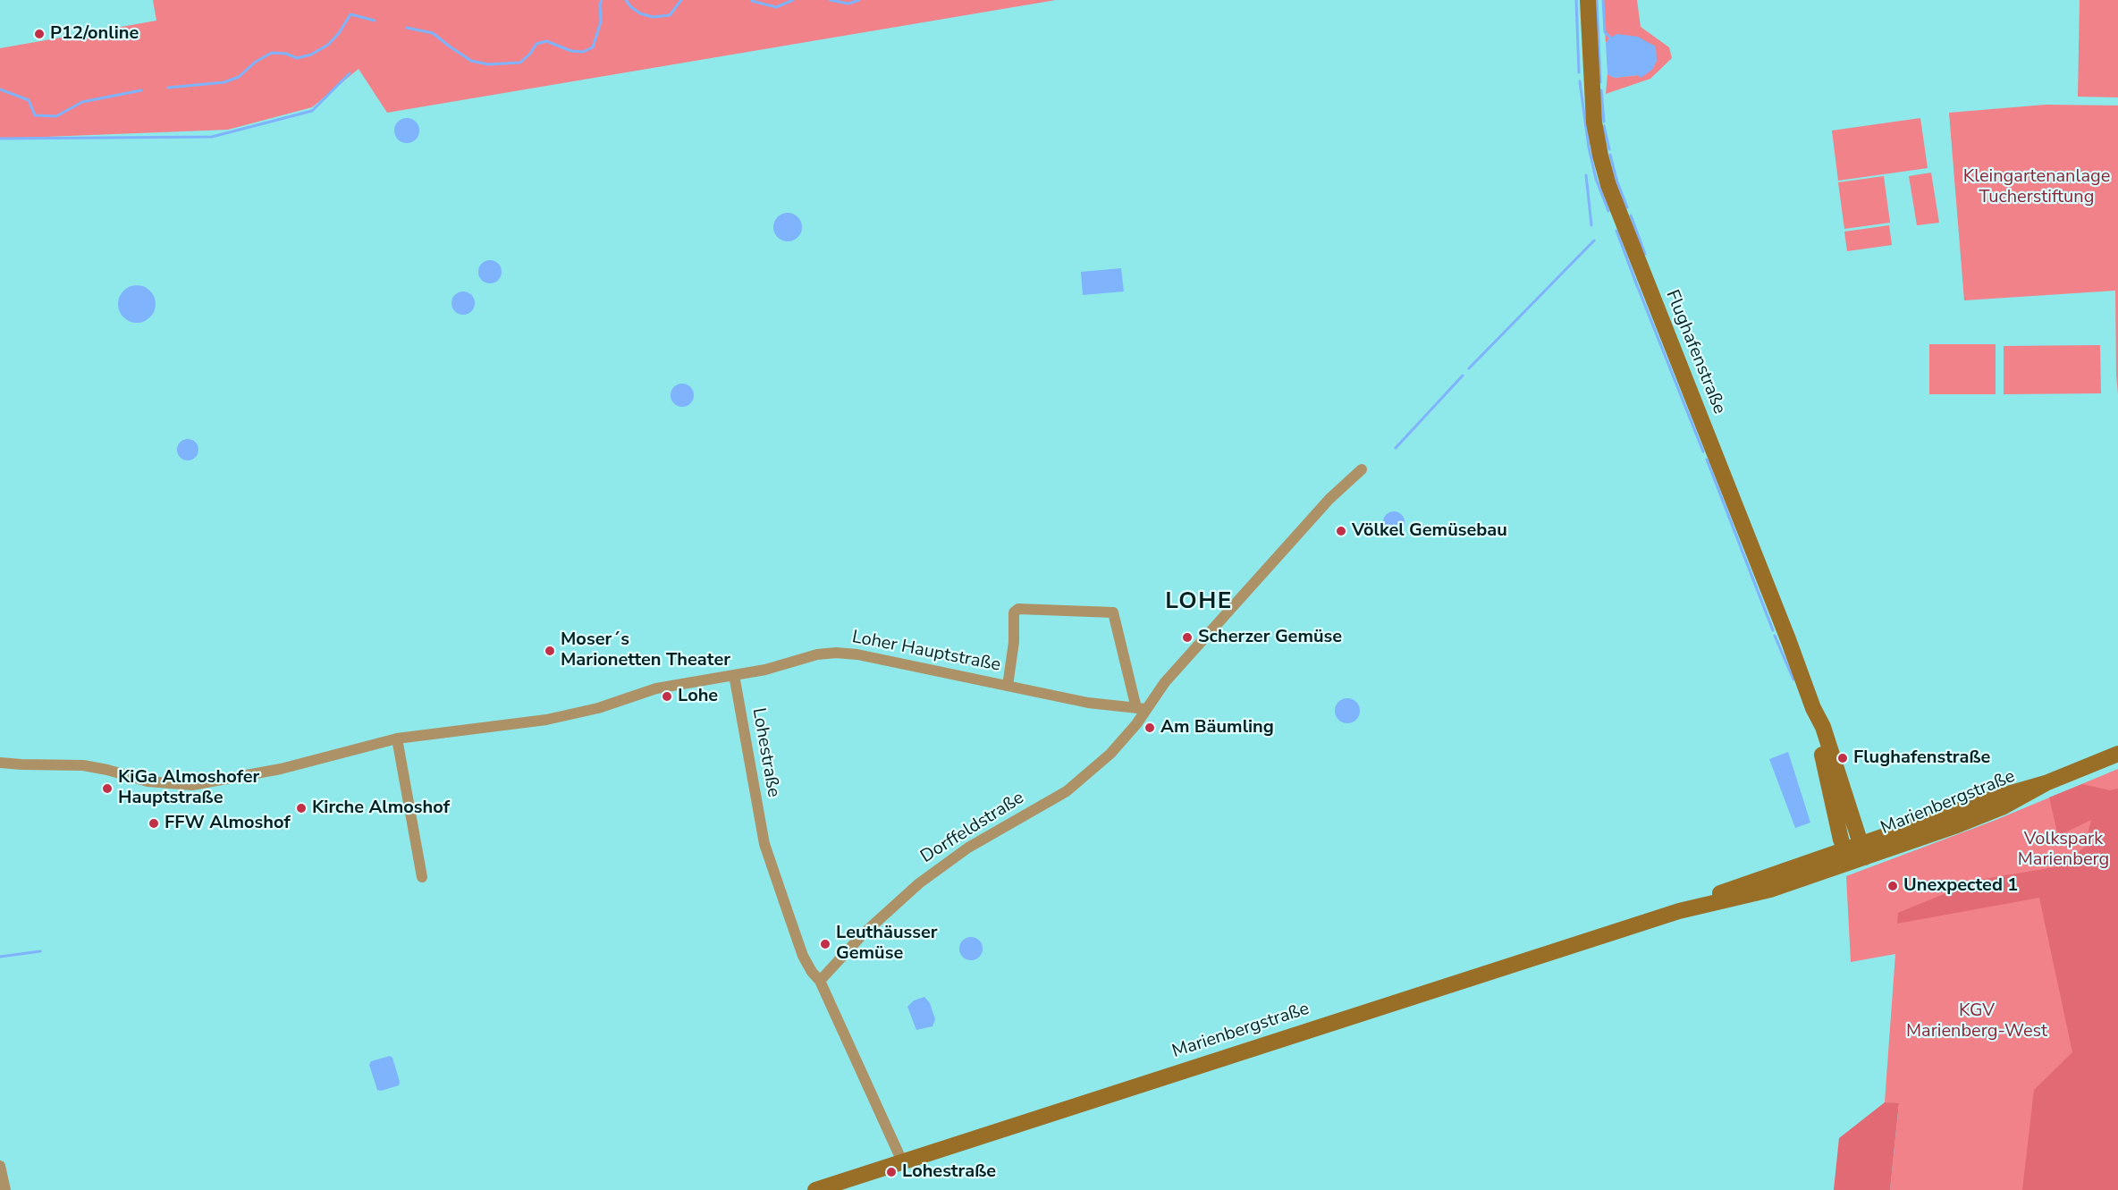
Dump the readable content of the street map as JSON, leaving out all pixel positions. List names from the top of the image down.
{
  "streets": {
    "main road": ["Flughafenstraße", "Marienbergstraße"],
    "street": ["Loher Hauptstraße", "Lohestraße", "Dorffeldstraße"]
  },
  "crossings": [
    ["Flughafenstraße", "Marienbergstraße"],
    ["Loher Hauptstraße", "Lohestraße"],
    ["Loher Hauptstraße", "Dorffeldstraße"],
    ["Lohestraße", "Marienbergstraße"],
    ["Lohestraße", "Dorffeldstraße"]
  ],
  "districts": ["LOHE"],
  "parks": ["Kleingartenanlage Tucherstiftung", "Volkspark Marienberg", "KGV Marienberg-West"],
  "places": [
    "P12/online",
    "Völkel Gemüsebau",
    "Scherzer Gemüse",
    "Moser´s Marionetten Theater",
    "Lohe",
    "Am Bäumling",
    "Flughafenstraße",
    "KiGa Almoshofer Hauptstraße",
    "Kirche Almoshof",
    "FFW Almoshof",
    "Unexpected 1",
    "Leuthäusser Gemüse",
    "Lohestraße"
  ]
}
